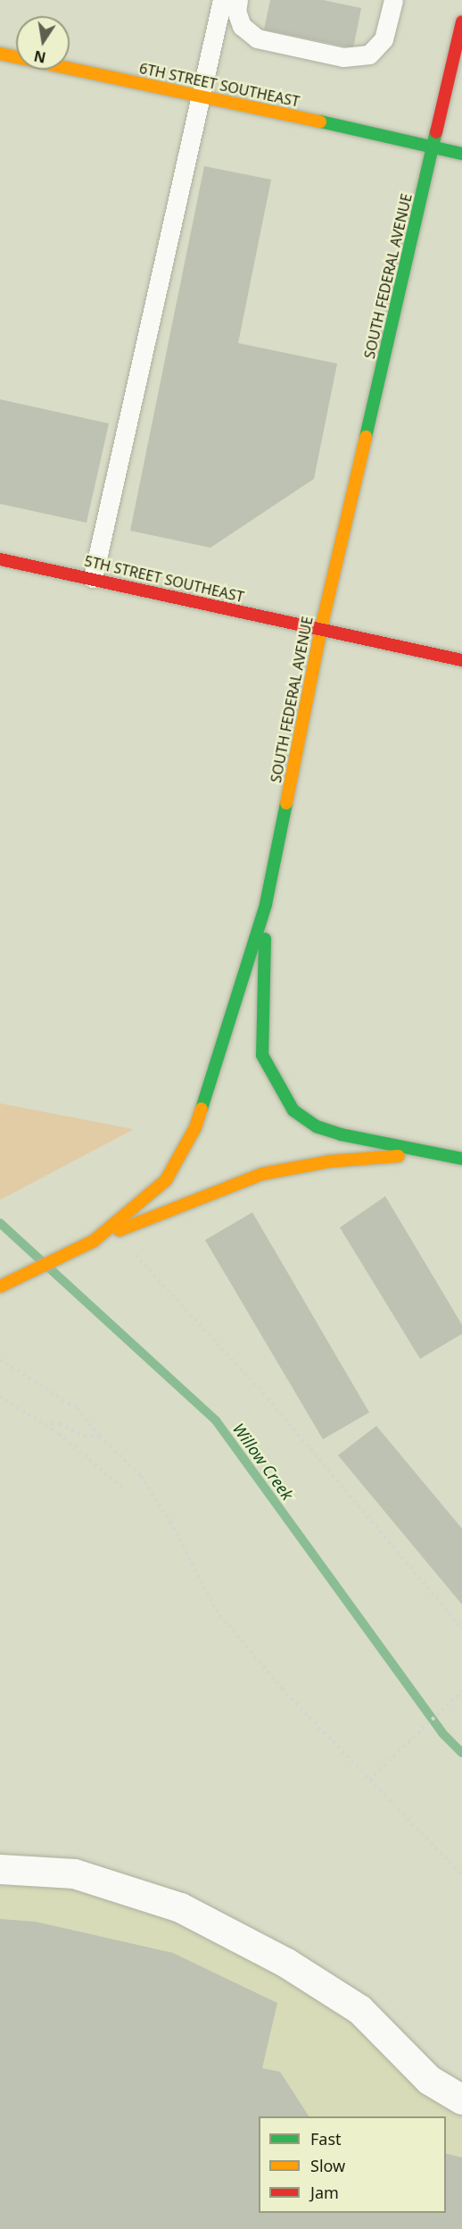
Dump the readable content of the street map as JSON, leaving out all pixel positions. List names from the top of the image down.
{
  "streets": {
    "main road": ["6TH STREET SOUTHEAST", "SOUTH FEDERAL AVENUE", "5TH STREET SOUTHEAST"]
  },
  "crossings": [
    ["6TH STREET SOUTHEAST", "SOUTH FEDERAL AVENUE"],
    ["SOUTH FEDERAL AVENUE", "5TH STREET SOUTHEAST"]
  ],
  "water": ["Willow Creek"],
  "legend": ["Fast", "Slow", "Jam"],
  "north": "bottom"
}
